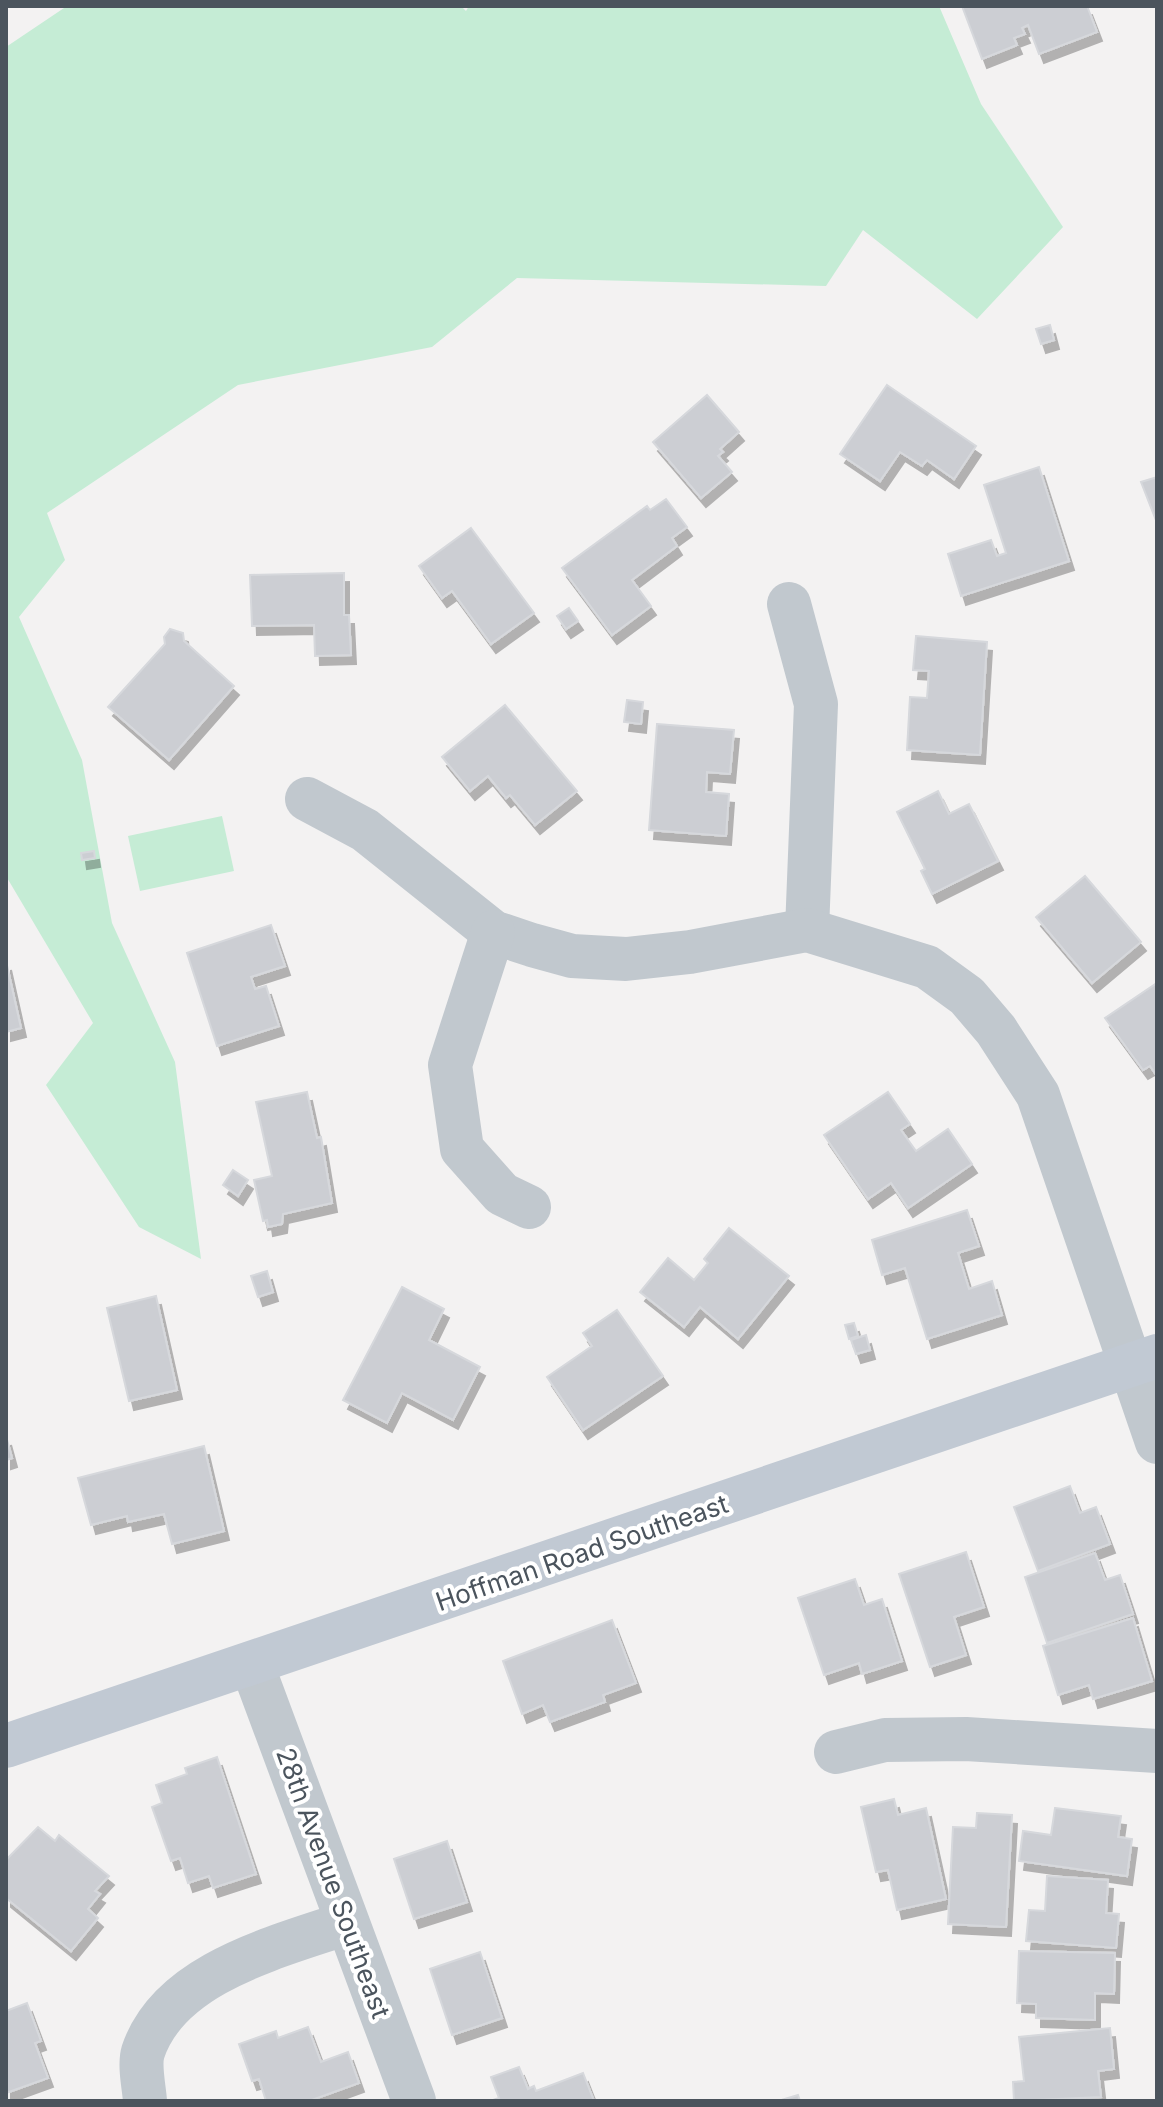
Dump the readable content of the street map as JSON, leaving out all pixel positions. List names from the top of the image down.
{
  "streets": {
    "street": ["Hoffman Road Southeast", "28th Avenue Southeast"]
  },
  "crossings": [
    ["Hoffman Road Southeast", "28th Avenue Southeast"]
  ]
}
